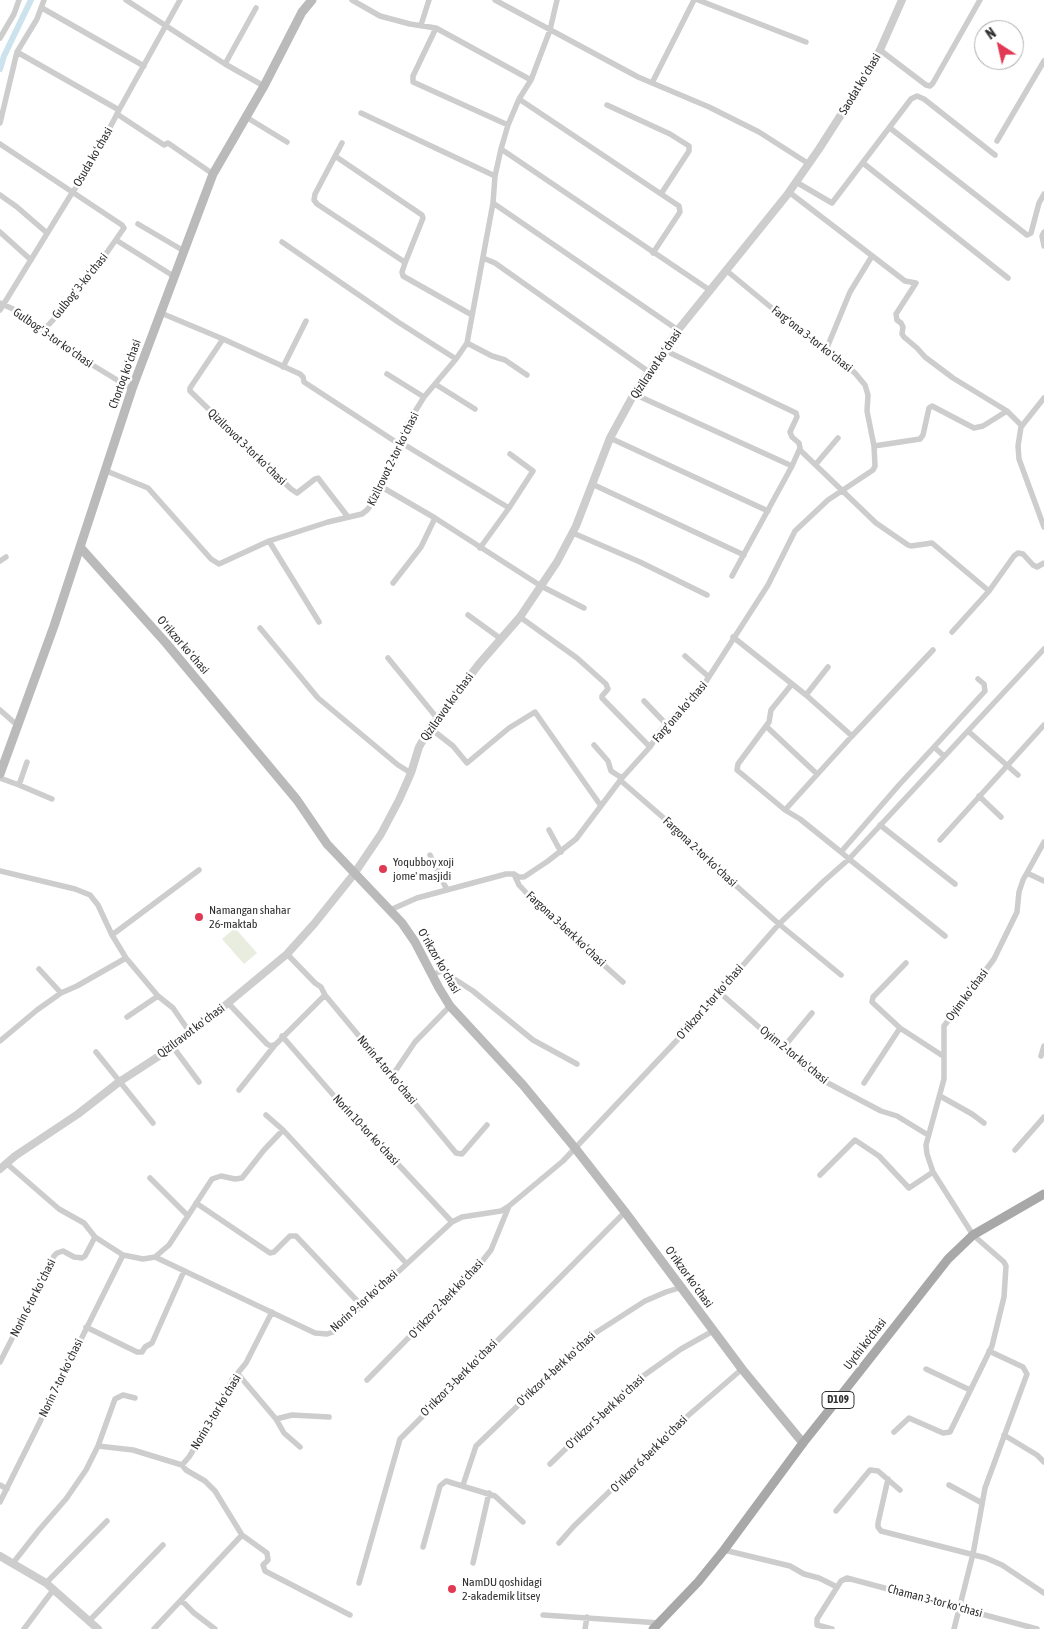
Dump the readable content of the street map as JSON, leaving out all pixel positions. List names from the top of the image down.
{
  "streets": {
    "main road": [
      "Chortoq koʻchasi",
      "Oʻrikzor koʻchasi",
      "Uychi ko'chasi",
      "D109"
    ],
    "street": [
      "Saodat koʻchasi",
      "Osuda koʻchasi",
      "Gulbog' 3-koʻchasi",
      "Gulbog' 3-tor koʻchasi",
      "Fargʻona 3-tor koʻchasi",
      "Qizilravot koʻchasi",
      "Qizilrovot 3-tor koʻchasi",
      "Kizilrovot 2-tor koʻchasi",
      "Fargʻona koʻchasi",
      "Fargona 2-tor koʻchasi",
      "Fargona 3-berk koʻchasi",
      "Oyim koʻchasi",
      "Oʻrikzor 1-tor koʻchasi",
      "Oyim 2-tor koʻchasi",
      "Norin 4-tor koʻchasi",
      "Norin 10-tor koʻchasi",
      "Norin 6-tor koʻchasi",
      "Oʻrikzor 2-berk koʻchasi",
      "Norin 9-tor koʻchasi",
      "Oʻrikzor 4-berk koʻchasi",
      "Norin 7-tor koʻchasi",
      "Oʻrikzor 3-berk koʻchasi",
      "Norin 3-tor koʻchasi",
      "Oʻrikzor 5-berk koʻchasi",
      "Oʻrikzor 6-berk koʻchasi",
      "Chaman 3-tor koʻchasi"
    ]
  },
  "crossings": [
    ["Saodat koʻchasi", "Qizilravot koʻchasi"],
    ["Osuda koʻchasi", "Gulbog' 3-tor koʻchasi"],
    ["Gulbog' 3-koʻchasi", "Gulbog' 3-tor koʻchasi"],
    ["Gulbog' 3-tor koʻchasi", "Chortoq koʻchasi"],
    ["Fargʻona 3-tor koʻchasi", "Qizilravot koʻchasi"],
    ["Fargʻona 3-tor koʻchasi", "Fargʻona koʻchasi"],
    ["Qizilravot koʻchasi", "Oʻrikzor koʻchasi"],
    ["Qizilravot koʻchasi", "Norin 4-tor koʻchasi"],
    ["Chortoq koʻchasi", "Kizilrovot 2-tor koʻchasi"],
    ["Chortoq koʻchasi", "Oʻrikzor koʻchasi"],
    ["Qizilrovot 3-tor koʻchasi", "Kizilrovot 2-tor koʻchasi"],
    ["Oʻrikzor koʻchasi", "Fargʻona koʻchasi"],
    ["Oʻrikzor koʻchasi", "Oʻrikzor 1-tor koʻchasi"],
    ["Oʻrikzor koʻchasi", "Uychi ko'chasi"],
    ["Oʻrikzor koʻchasi", "Oʻrikzor 4-berk koʻchasi"],
    ["Oʻrikzor koʻchasi", "Oʻrikzor 3-berk koʻchasi"],
    ["Oʻrikzor koʻchasi", "Oʻrikzor 5-berk koʻchasi"],
    ["Oʻrikzor koʻchasi", "Oʻrikzor 6-berk koʻchasi"],
    ["Fargʻona koʻchasi", "Fargona 2-tor koʻchasi"],
    ["Fargʻona koʻchasi", "Fargona 3-berk koʻchasi"],
    ["Fargona 2-tor koʻchasi", "Oʻrikzor 1-tor koʻchasi"],
    ["Oyim koʻchasi", "Oyim 2-tor koʻchasi"],
    ["Oyim koʻchasi", "Uychi ko'chasi"],
    ["Oʻrikzor 1-tor koʻchasi", "Oyim 2-tor koʻchasi"],
    ["Oʻrikzor 1-tor koʻchasi", "Oʻrikzor 2-berk koʻchasi"],
    ["Oʻrikzor 1-tor koʻchasi", "Norin 9-tor koʻchasi"],
    ["Norin 10-tor koʻchasi", "Norin 9-tor koʻchasi"],
    ["Oʻrikzor 2-berk koʻchasi", "Norin 9-tor koʻchasi"],
    ["Norin 9-tor koʻchasi", "Norin 3-tor koʻchasi"]
  ],
  "places": ["Yoqubboy xoji jome' masjidi", "Namangan shahar 26-maktab", "NamDU qoshidagi 2-akademik litsey"],
  "north": "top left"
}
